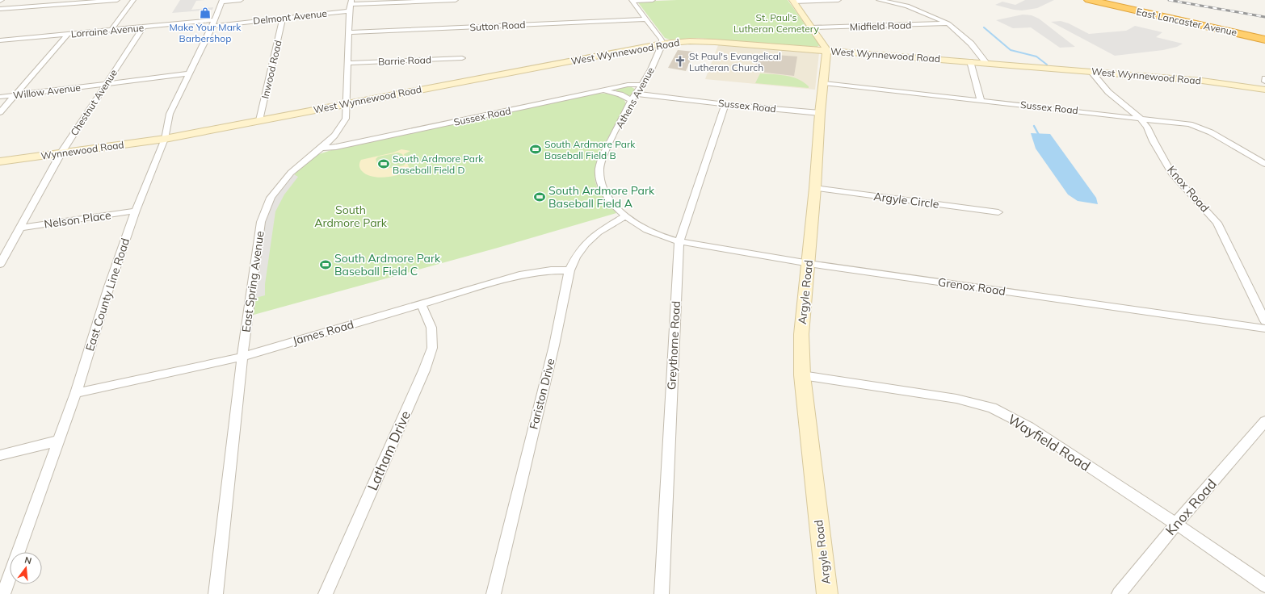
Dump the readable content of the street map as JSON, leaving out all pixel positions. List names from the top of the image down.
{
  "streets": {
    "highway": ["East Lancaster Avenue"],
    "main road": ["West Wynnewood Road", "Wynnewood Road", "Argyle Road"],
    "street": [
      "Delmont Avenue",
      "Sutton Road",
      "Midfield Road",
      "Lorraine Avenue",
      "Barrie Road",
      "Inwood Road",
      "Willow Avenue",
      "Athens Avenue",
      "Chestnut Avenue",
      "Sussex Road",
      "Knox Road",
      "Argyle Circle",
      "Nelson Place",
      "East Spring Avenue",
      "Grenox Road",
      "East County Line Road",
      "James Road",
      "Greythorne Road",
      "Fariston Drive",
      "Wayfield Road",
      "Latham Drive"
    ]
  },
  "crossings": [
    ["Delmont Avenue", "Lorraine Avenue"],
    ["Delmont Avenue", "Inwood Road"],
    ["Delmont Avenue", "East Spring Avenue"],
    ["Delmont Avenue", "East County Line Road"],
    ["Sutton Road", "East Spring Avenue"],
    ["Lorraine Avenue", "Chestnut Avenue"],
    ["Lorraine Avenue", "East County Line Road"],
    ["West Wynnewood Road", "Inwood Road"],
    ["West Wynnewood Road", "Athens Avenue"],
    ["West Wynnewood Road", "Wynnewood Road"],
    ["West Wynnewood Road", "Knox Road"],
    ["West Wynnewood Road", "East Spring Avenue"],
    ["West Wynnewood Road", "Argyle Road"],
    ["West Wynnewood Road", "East County Line Road"],
    ["Barrie Road", "East Spring Avenue"],
    ["Willow Avenue", "Chestnut Avenue"],
    ["Willow Avenue", "East County Line Road"],
    ["Athens Avenue", "Sussex Road"],
    ["Athens Avenue", "Grenox Road"],
    ["Athens Avenue", "Greythorne Road"],
    ["Athens Avenue", "Fariston Drive"],
    ["Chestnut Avenue", "Wynnewood Road"],
    ["Chestnut Avenue", "Nelson Place"],
    ["Sussex Road", "Knox Road"],
    ["Sussex Road", "East Spring Avenue"],
    ["Sussex Road", "Argyle Road"],
    ["Sussex Road", "Greythorne Road"],
    ["Wynnewood Road", "East County Line Road"],
    ["Knox Road", "Wayfield Road"],
    ["Argyle Circle", "Argyle Road"],
    ["Nelson Place", "East County Line Road"],
    ["East Spring Avenue", "James Road"],
    ["Grenox Road", "Argyle Road"],
    ["Grenox Road", "Greythorne Road"],
    ["Argyle Road", "Wayfield Road"],
    ["East County Line Road", "James Road"],
    ["James Road", "Fariston Drive"],
    ["James Road", "Latham Drive"]
  ],
  "parks": ["St. Paul's Lutheran Cemetery", "South Ardmore Park"],
  "places": {
    "shop": ["Make Your Mark Barbershop"],
    "church": ["St Paul's Evangelical Lutheran Church"],
    "sports": [
      "South Ardmore Park Baseball Field B",
      "South Ardmore Park Baseball Field D",
      "South Ardmore Park Baseball Field A",
      "South Ardmore Park Baseball Field C"
    ]
  },
  "north": "top"
}
